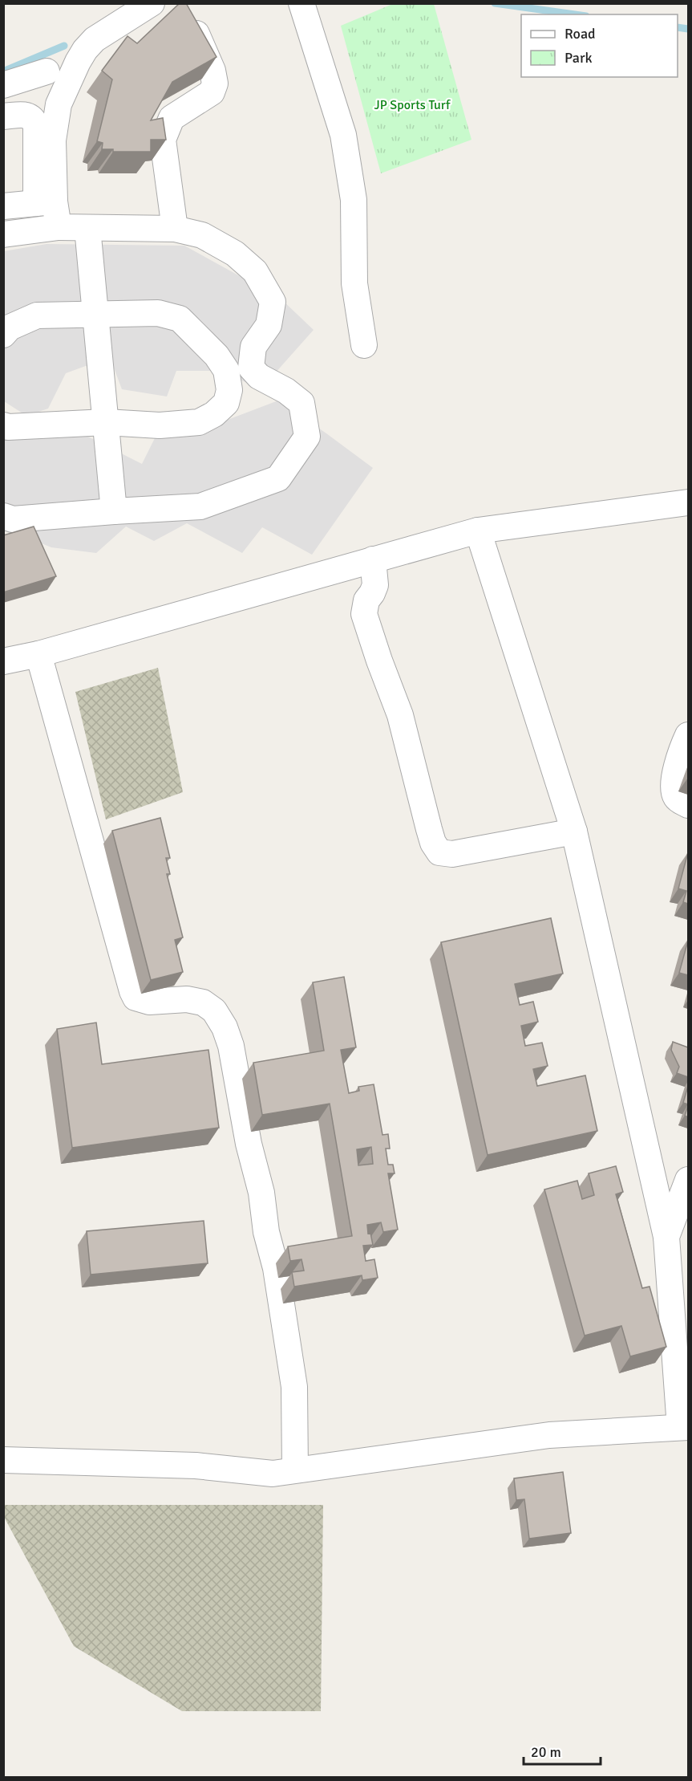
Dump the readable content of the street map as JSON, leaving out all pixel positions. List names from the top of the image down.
{
  "parks": ["JP Sports Turf"],
  "legend": ["Road", "Park"],
  "scale_bar": "20 m"
}
